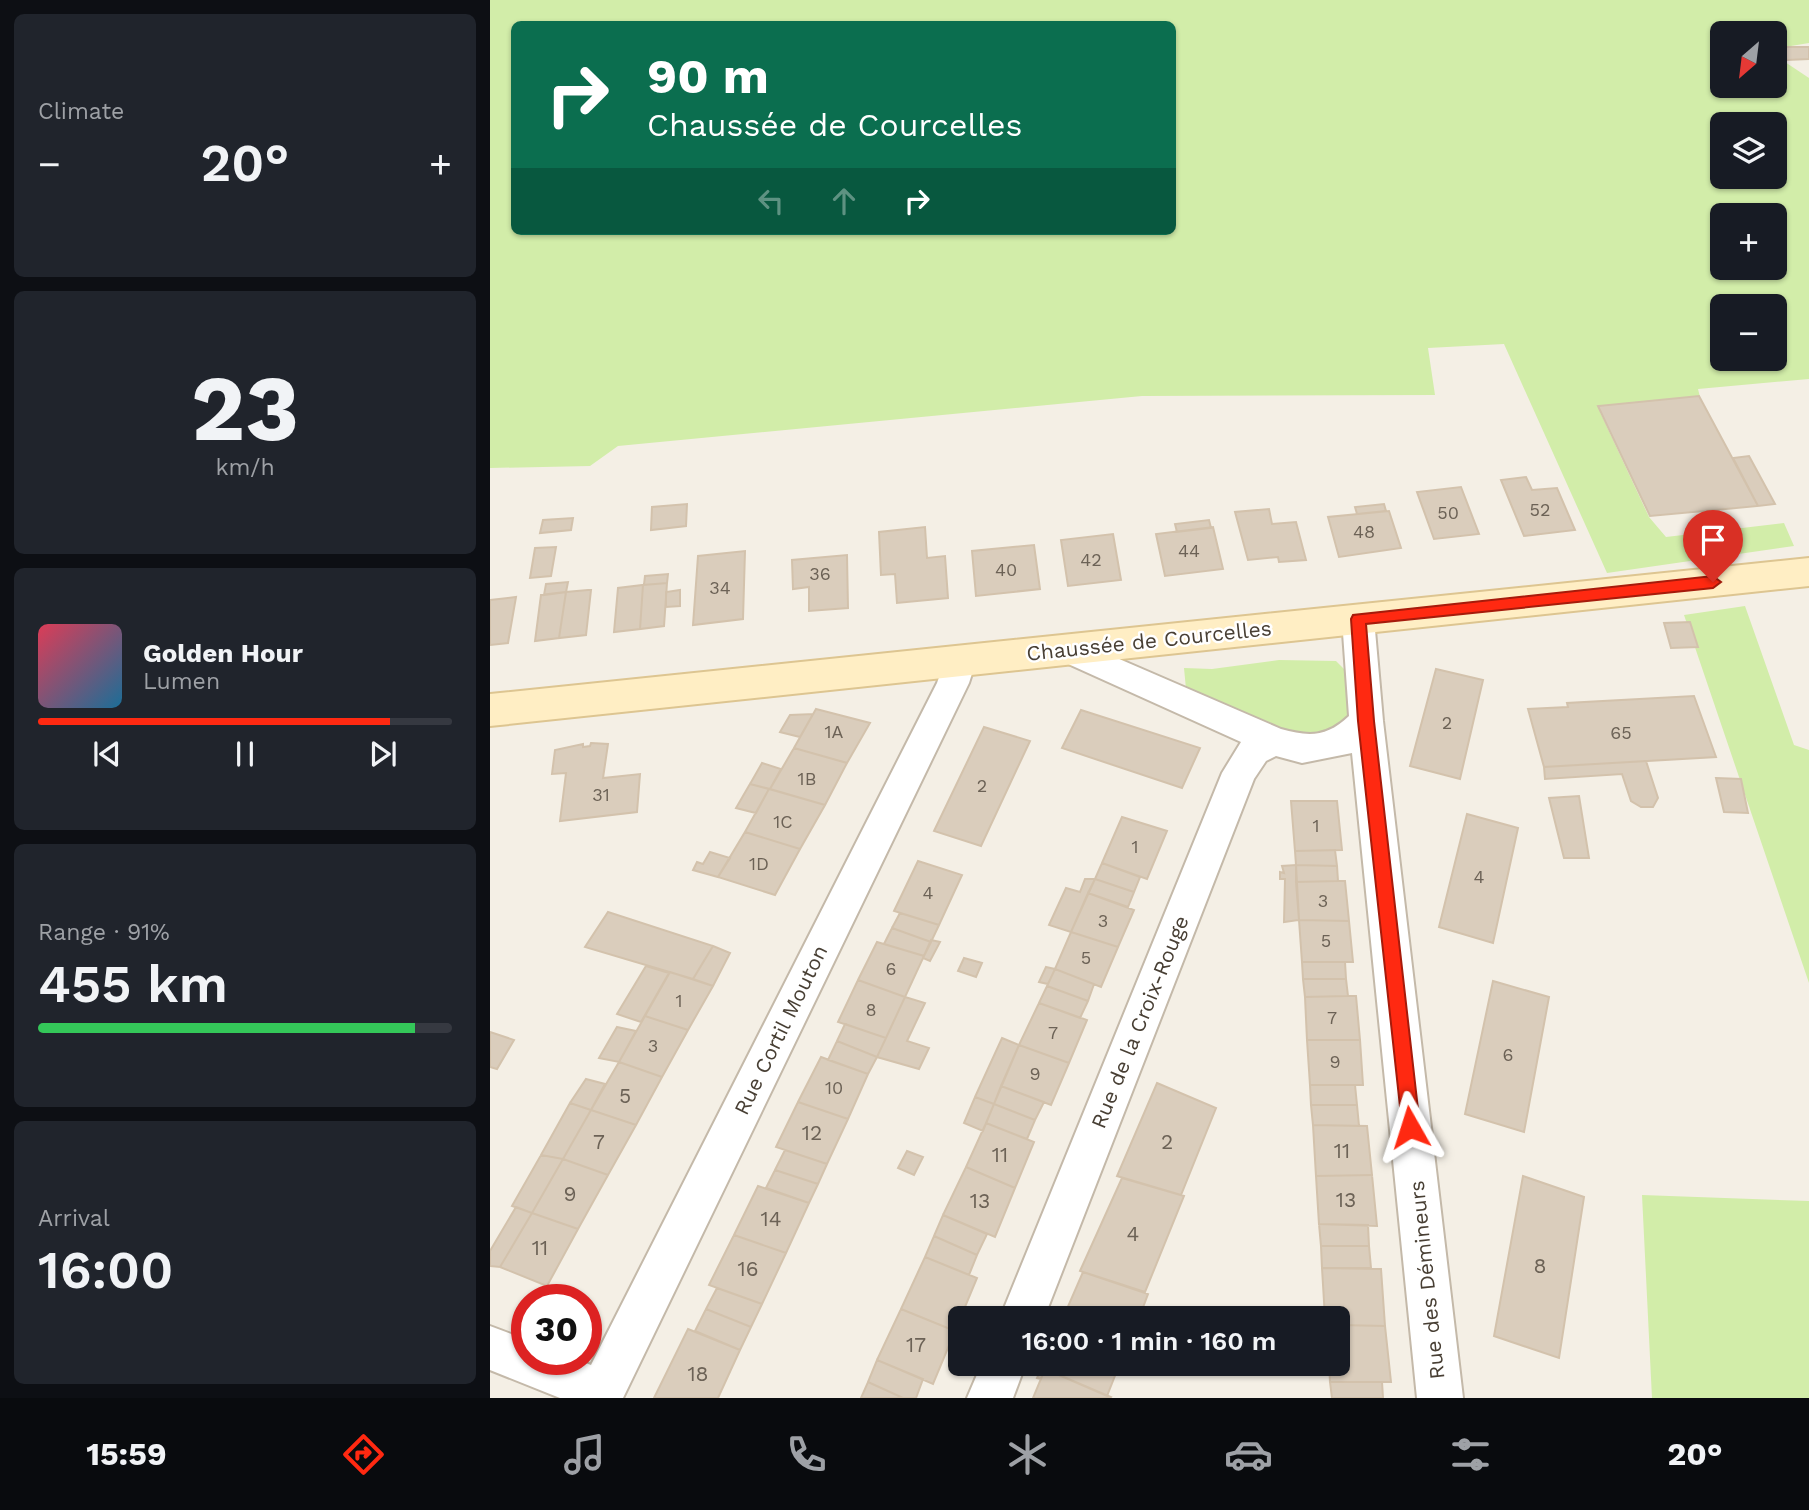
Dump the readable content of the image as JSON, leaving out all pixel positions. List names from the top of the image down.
{
  "streets": {
    "main road": ["Chaussée de Courcelles"],
    "street": ["Rue de la Croix-Rouge", "Rue Cortil Mouton", "Rue des Démineurs"]
  },
  "crossings": [
    ["Chaussée de Courcelles", "Rue Cortil Mouton"],
    ["Chaussée de Courcelles", "Rue des Démineurs"]
  ],
  "house_numbers": [
    "52",
    "50",
    "48",
    "44",
    "42",
    "40",
    "36",
    "34",
    "2",
    "1A",
    "65",
    "1B",
    "2",
    "31",
    "1C",
    "1",
    "1",
    "1D",
    "4",
    "4",
    "3",
    "3",
    "5",
    "5",
    "6",
    "1",
    "8",
    "7",
    "7",
    "3",
    "6",
    "9",
    "9",
    "10",
    "5",
    "12",
    "7",
    "2",
    "11",
    "11",
    "9",
    "13",
    "13",
    "14",
    "4",
    "11",
    "8",
    "16",
    "17",
    "18"
  ],
  "north": "bottom left",
  "page": {
    "tile": [
      "Climate",
      ["23", "km/h"],
      ["Range · 91%", "455 km"],
      ["Arrival", "16:00"]
    ],
    "map_buttons": ["+", "−"],
    "turn": ["90 m", "Chaussée de Courcelles"],
    "heat": ["−", "20°", "+"],
    "song": ["Golden Hour", "Lumen"],
    "limit": "30",
    "trip": "16:00 · 1 min · 160 m",
    "tabs": ["15:59", "20°"]
  }
}
